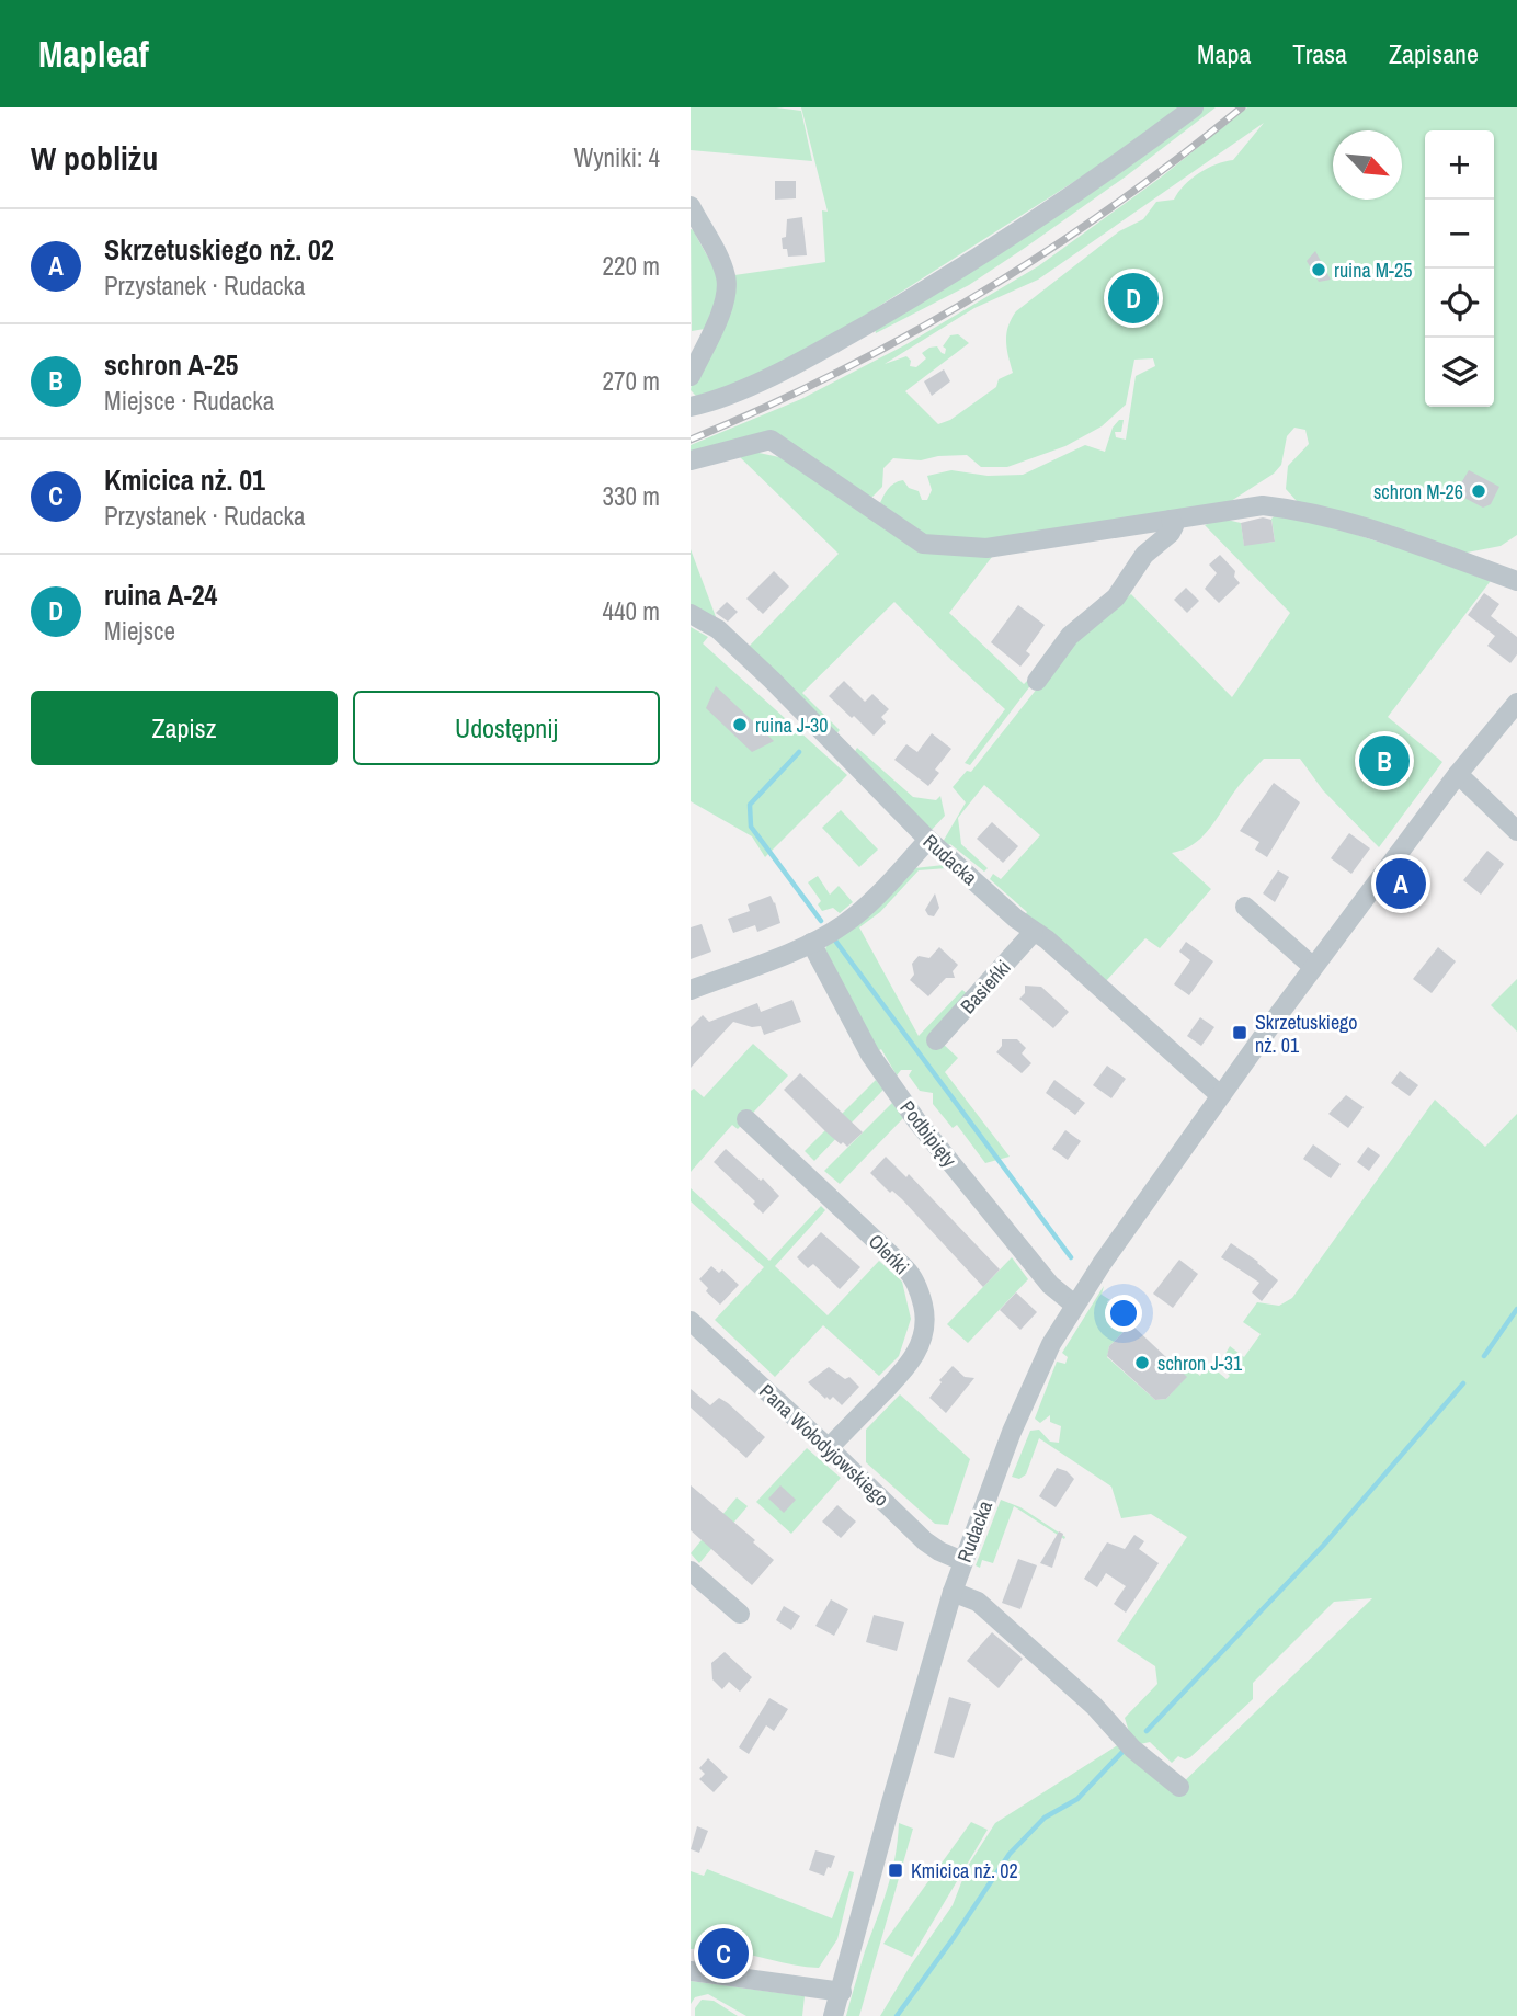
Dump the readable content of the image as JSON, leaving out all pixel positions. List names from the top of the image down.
{
  "streets": {
    "street": [
      "Rudacka",
      "Basieńki",
      "Podbipięty",
      "Oleńki",
      "Pana Wołodyjowskiego"
    ]
  },
  "crossings": [
    ["Rudacka", "Basieńki"],
    ["Rudacka", "Podbipięty"],
    ["Rudacka", "Pana Wołodyjowskiego"],
    ["Oleńki", "Pana Wołodyjowskiego"]
  ],
  "places": {
    "other": [
      "ruina M-25",
      "schron M-26",
      "ruina J-30",
      "schron J-31"
    ],
    "transit": ["Skrzetuskiego nż. 01", "Kmicica nż. 02"]
  },
  "north": "bottom right",
  "page": {
    "header": "Mapleaf",
    "nav": ["Mapa", "Trasa", "Zapisane"],
    "heading": ["W pobliżu", "Wyniki: 4"],
    "map_buttons": ["+", "−"],
    "list": [
      {
        "mark": "A",
        "name": "Skrzetuskiego nż. 02",
        "note": "Przystanek · Rudacka",
        "value": "220 m"
      },
      {
        "mark": "B",
        "name": "schron A-25",
        "note": "Miejsce · Rudacka",
        "value": "270 m"
      },
      {
        "mark": "C",
        "name": "Kmicica nż. 01",
        "note": "Przystanek · Rudacka",
        "value": "330 m"
      },
      {
        "mark": "D",
        "name": "ruina A-24",
        "note": "Miejsce",
        "value": "440 m"
      }
    ],
    "pins": [
      "D",
      "B",
      "A",
      "C"
    ],
    "buttons": ["Zapisz", "Udostępnij"]
  }
}
